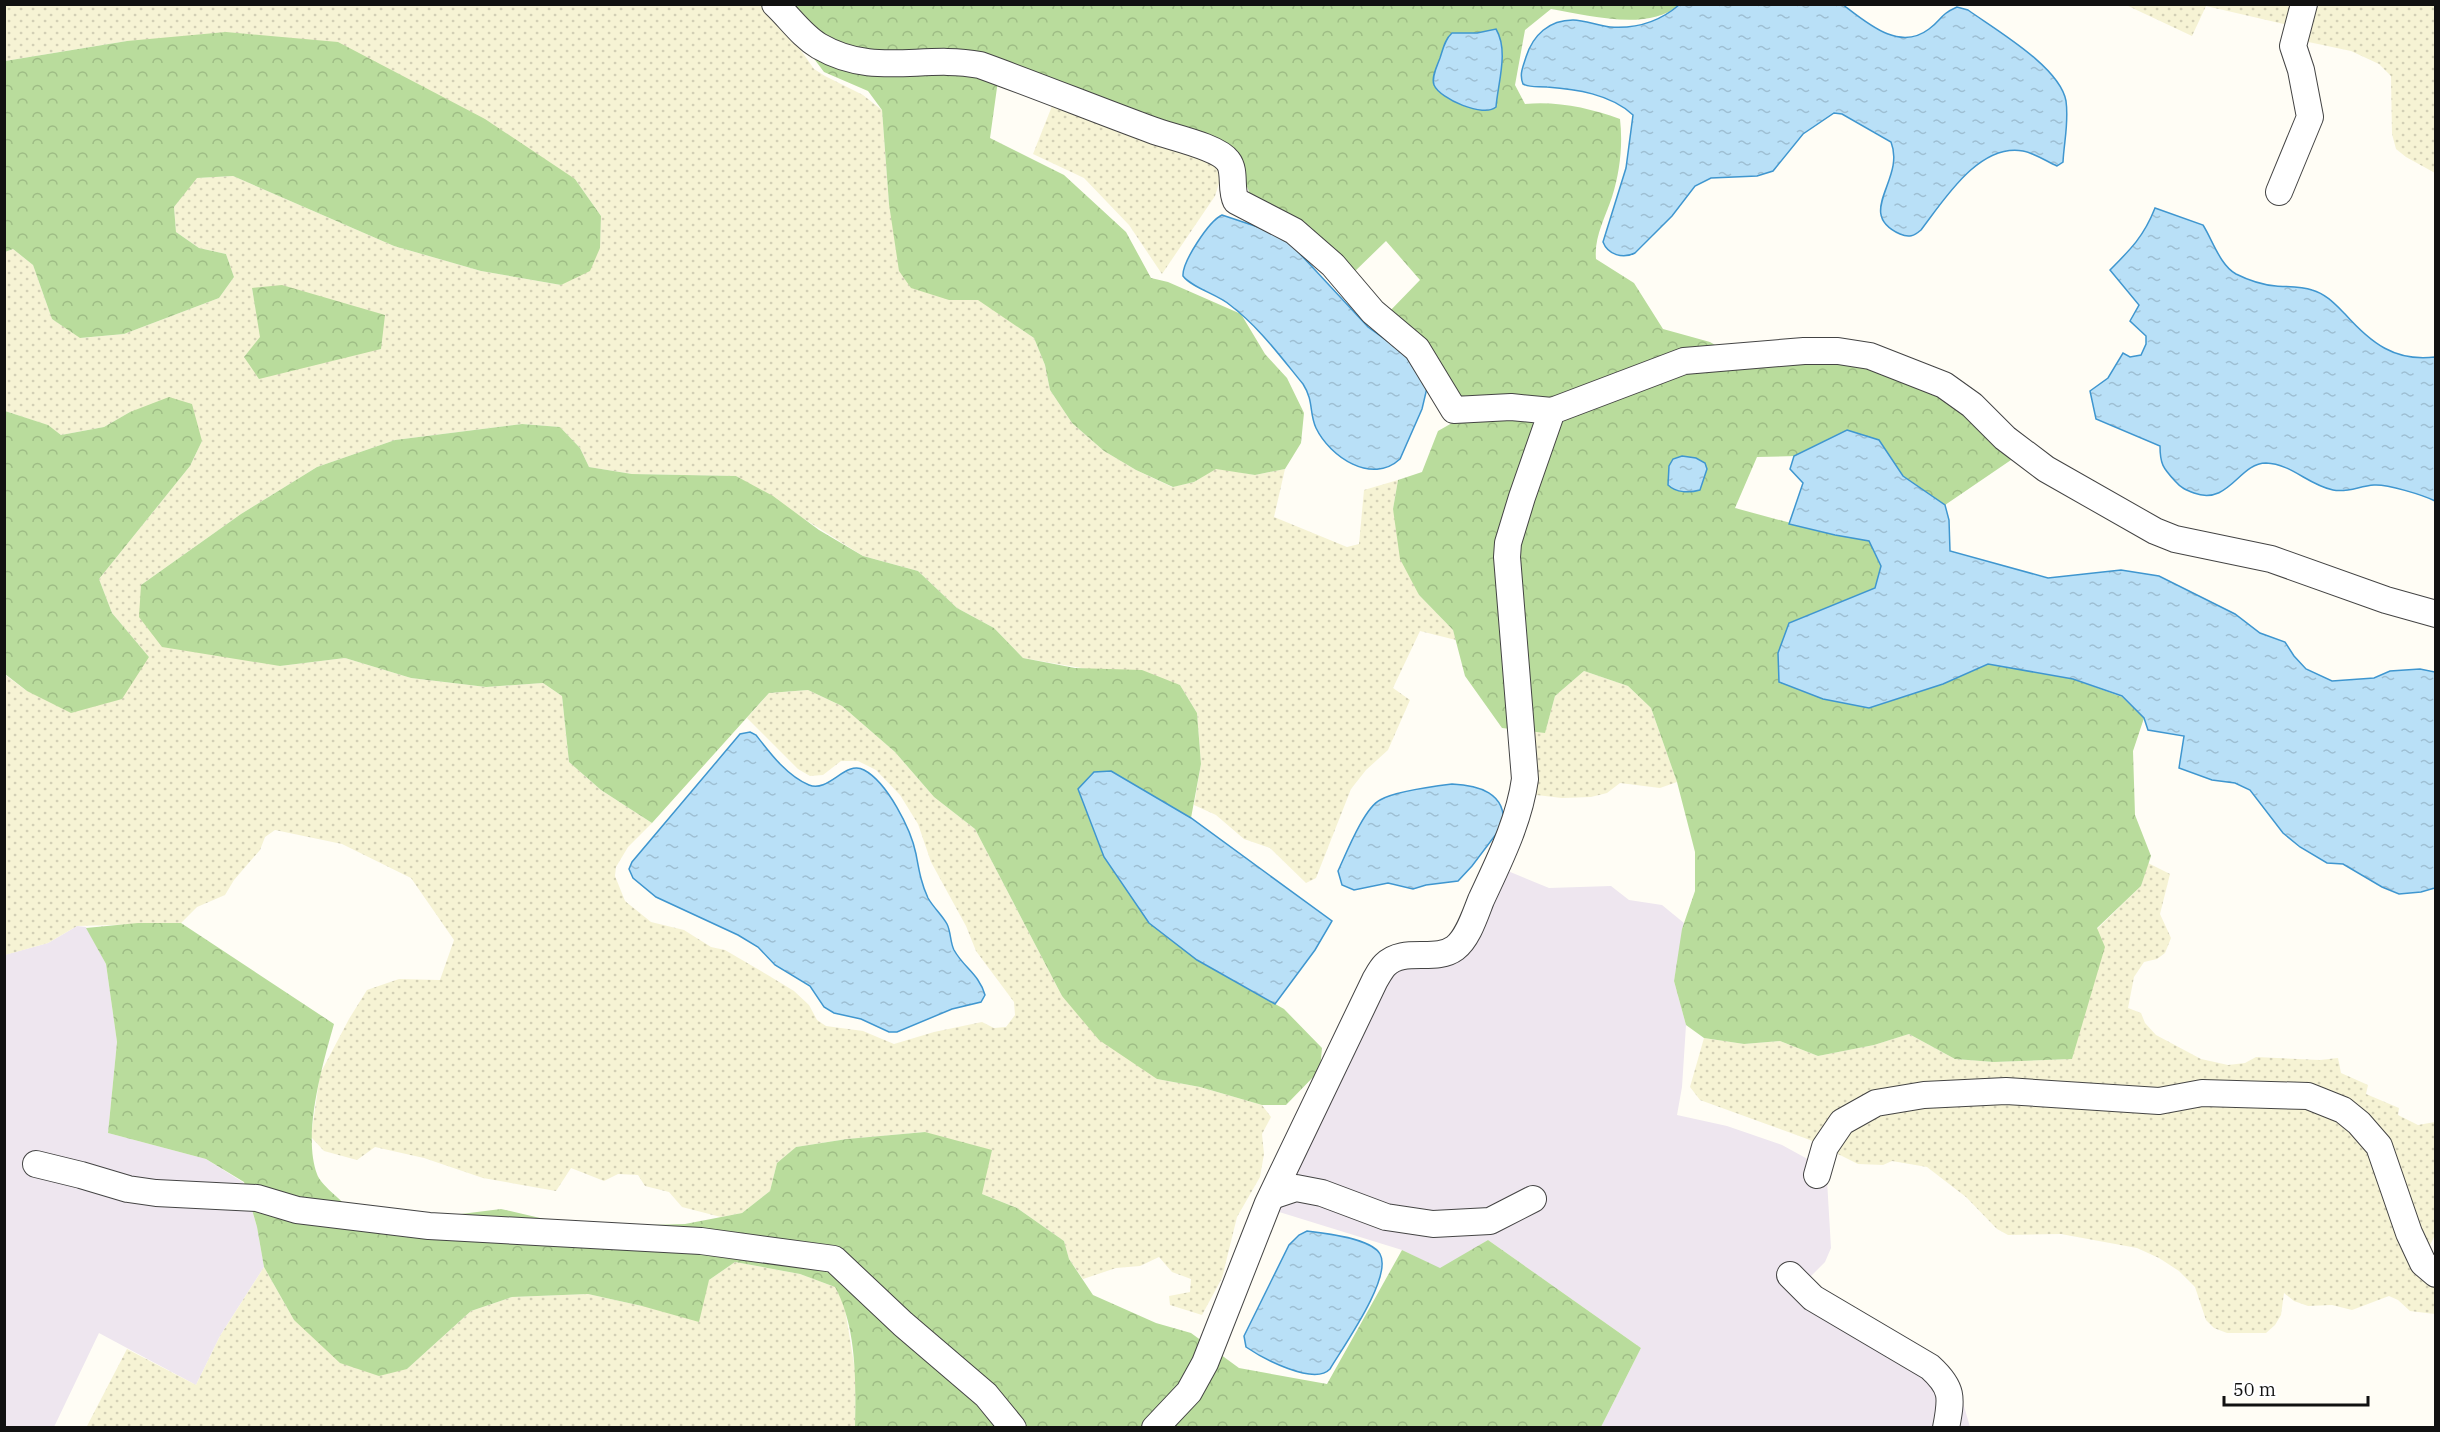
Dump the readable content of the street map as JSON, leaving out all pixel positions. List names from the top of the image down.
{
  "scale_bar": "50 m"
}
